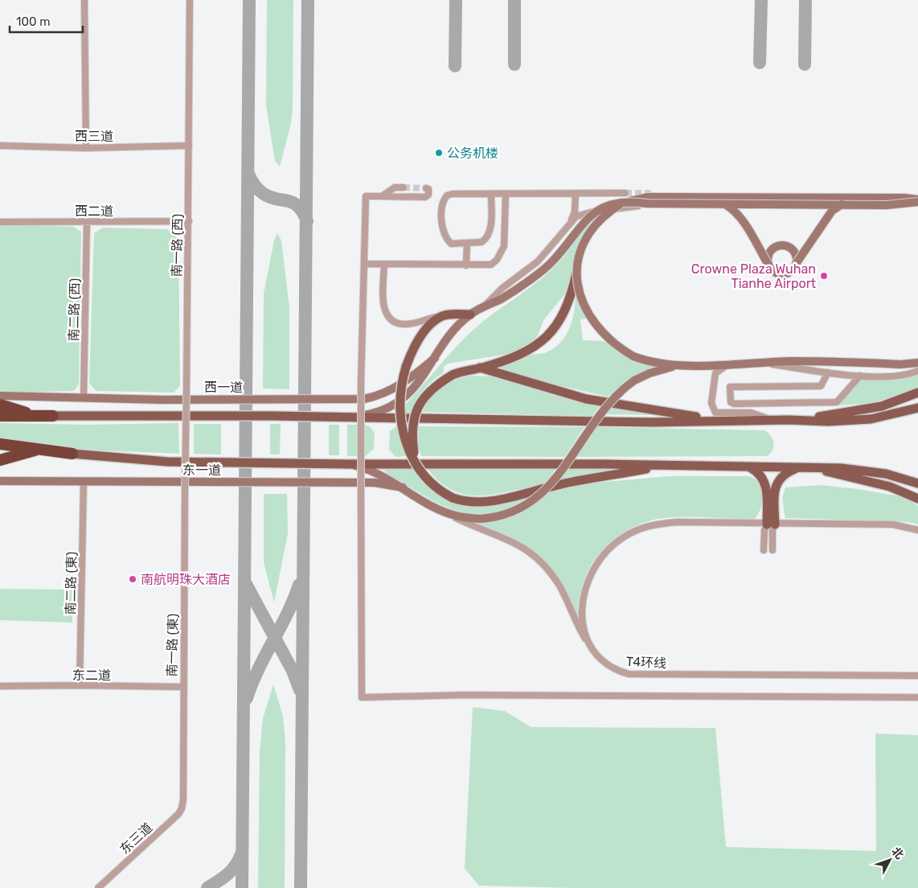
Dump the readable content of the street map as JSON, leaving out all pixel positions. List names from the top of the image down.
{
  "streets": {
    "main road": ["西一道", "东一道"],
    "street": [
      "西三道",
      "西二道",
      "南一路 (西)",
      "南二路 (西)",
      "南二路 (東)",
      "南一路 (東)",
      "T4环线",
      "东二道",
      "东三道"
    ]
  },
  "crossings": [
    ["西三道", "南一路 (西)"],
    ["西二道", "南一路 (西)"],
    ["西二道", "南二路 (西)"],
    ["南一路 (西)", "南一路 (東)"],
    ["南二路 (西)", "西一道"],
    ["东一道", "南二路 (東)"],
    ["南二路 (東)", "东二道"],
    ["南一路 (東)", "东二道"],
    ["南一路 (東)", "东三道"]
  ],
  "places": ["公务机楼", "Crowne Plaza Wuhan Tianhe Airport", "南航明珠大酒店"],
  "scale_bar": "100 m",
  "north": "top right"
}
